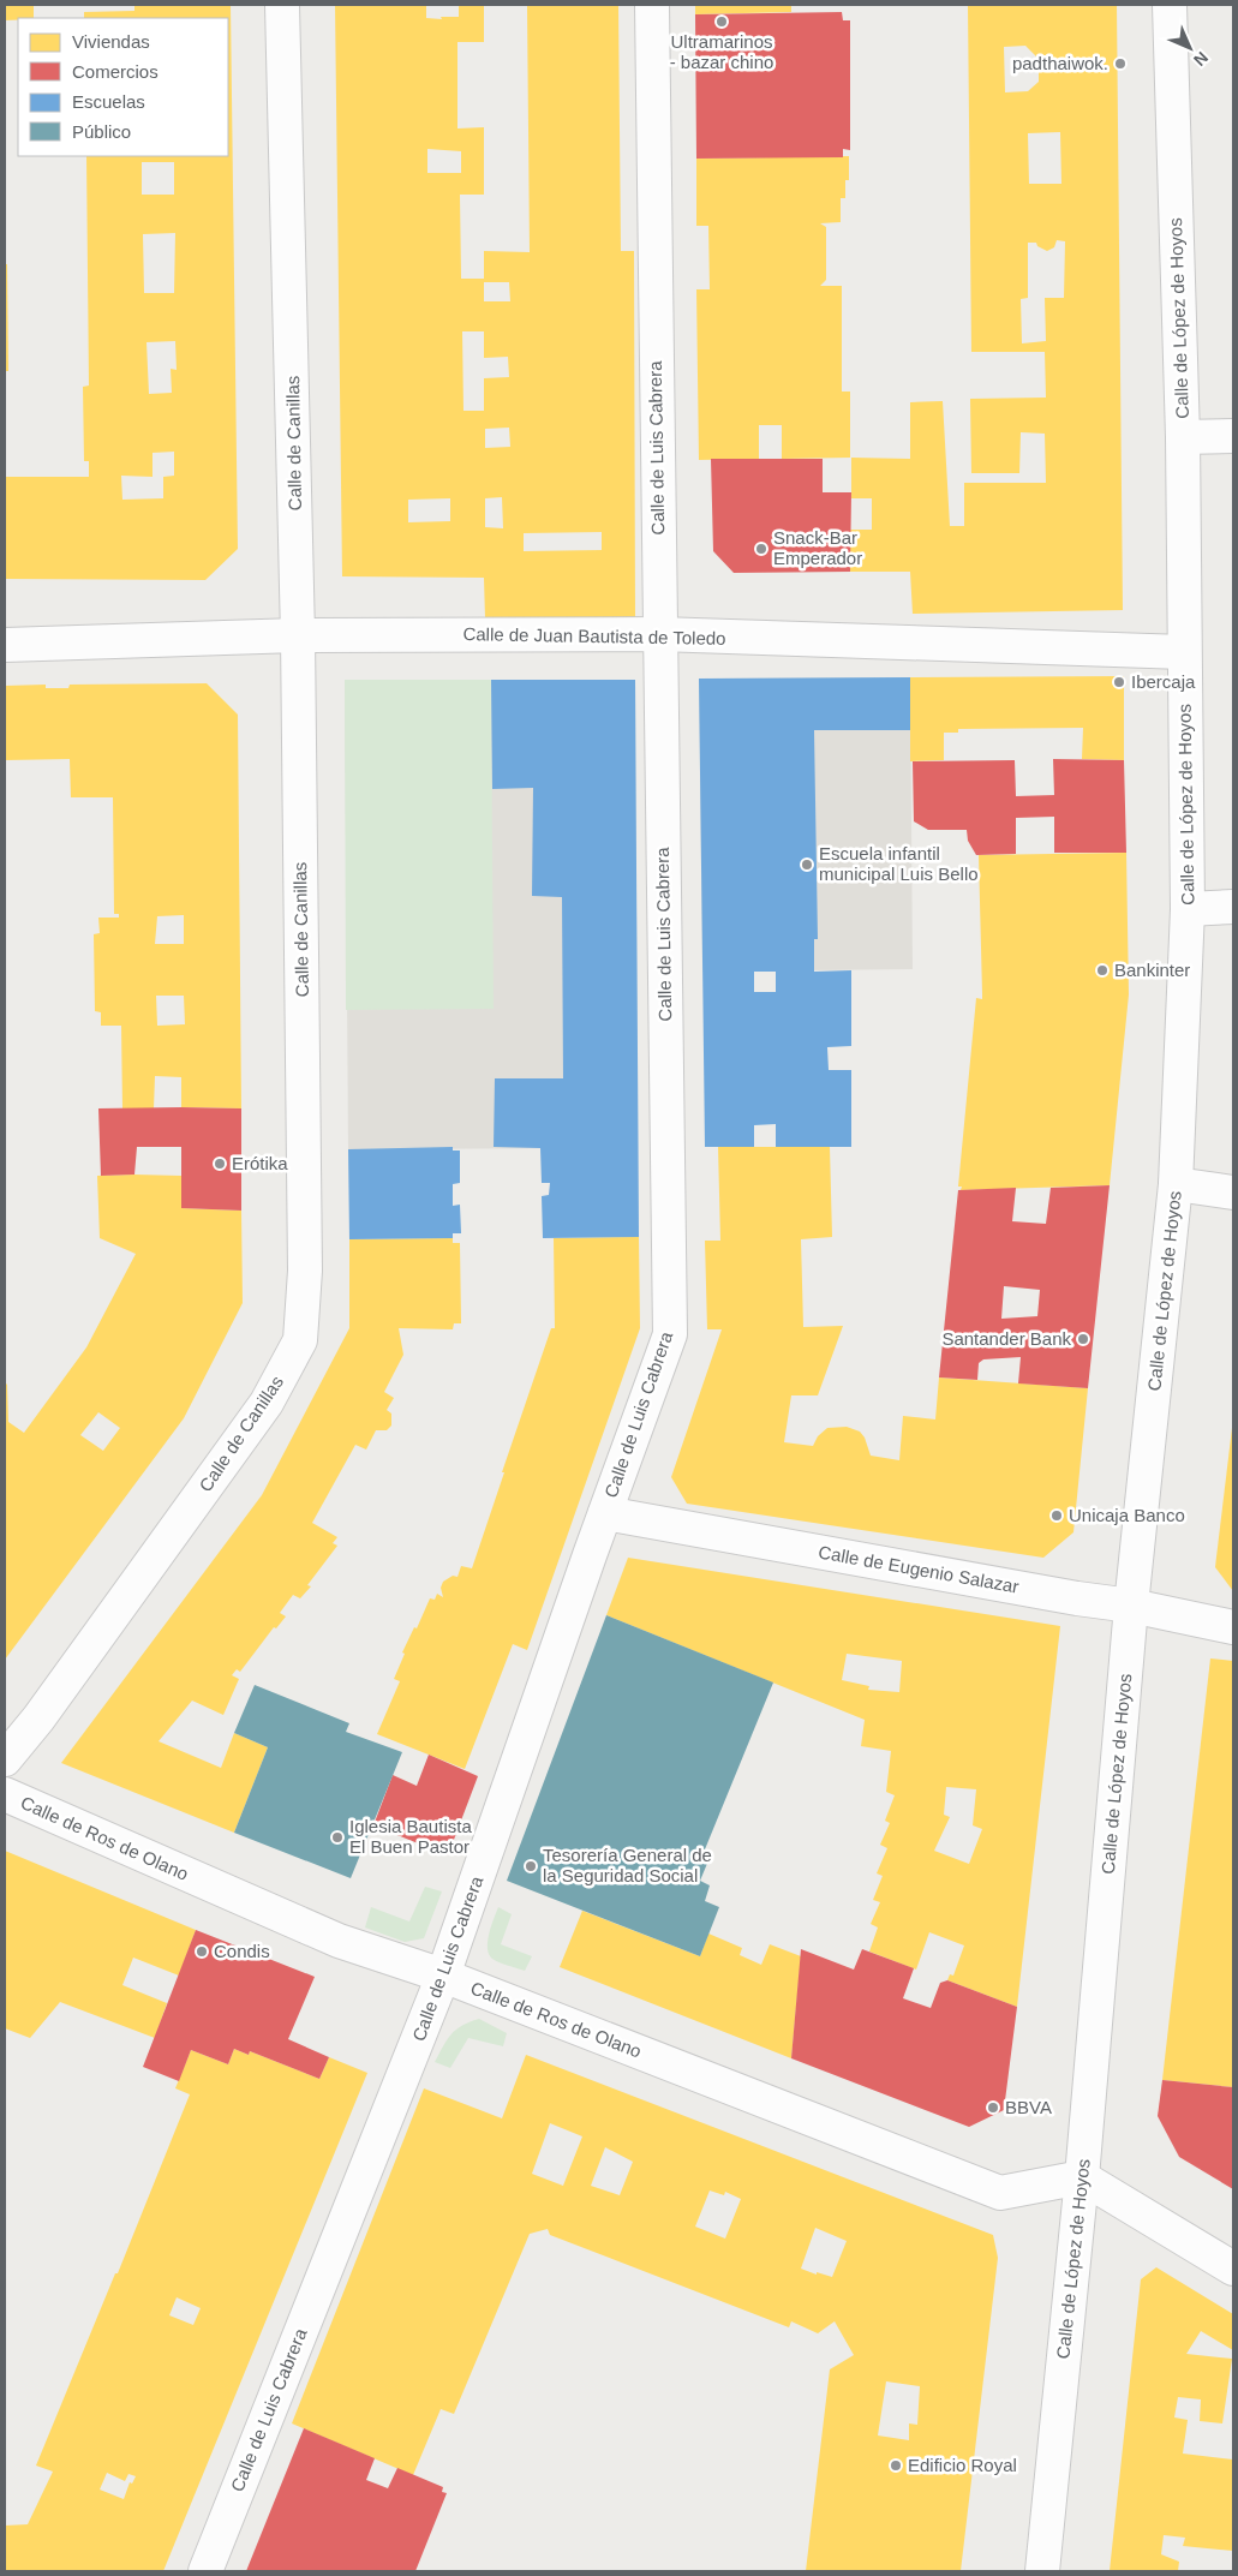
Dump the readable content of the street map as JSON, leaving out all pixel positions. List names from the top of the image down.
{
  "streets": {
    "street": [
      "Calle de López de Hoyos",
      "Calle de Canillas",
      "Calle de Luis Cabrera",
      "Calle de Juan Bautista de Toledo",
      "Calle de Eugenio Salazar",
      "Calle de Ros de Olano"
    ]
  },
  "crossings": [
    ["Calle de López de Hoyos", "Calle de Juan Bautista de Toledo"],
    ["Calle de López de Hoyos", "Calle de Eugenio Salazar"],
    ["Calle de López de Hoyos", "Calle de Ros de Olano"],
    ["Calle de Canillas", "Calle de Juan Bautista de Toledo"],
    ["Calle de Luis Cabrera", "Calle de Juan Bautista de Toledo"],
    ["Calle de Luis Cabrera", "Calle de Eugenio Salazar"],
    ["Calle de Luis Cabrera", "Calle de Ros de Olano"]
  ],
  "places": [
    "Ultramarinos - bazar chino",
    "padthaiwok.",
    "Snack-Bar Emperador",
    "Ibercaja",
    "Escuela infantil municipal Luis Bello",
    "Bankinter",
    "Erótika",
    "Santander Bank",
    "Unicaja Banco",
    "Iglesia Bautista El Buen Pastor",
    "Tesorería General de la Seguridad Social",
    "Condis",
    "BBVA",
    "Edificio Royal"
  ],
  "legend": [
    "Viviendas",
    "Comercios",
    "Escuelas",
    "Público"
  ],
  "north": "bottom right"
}
